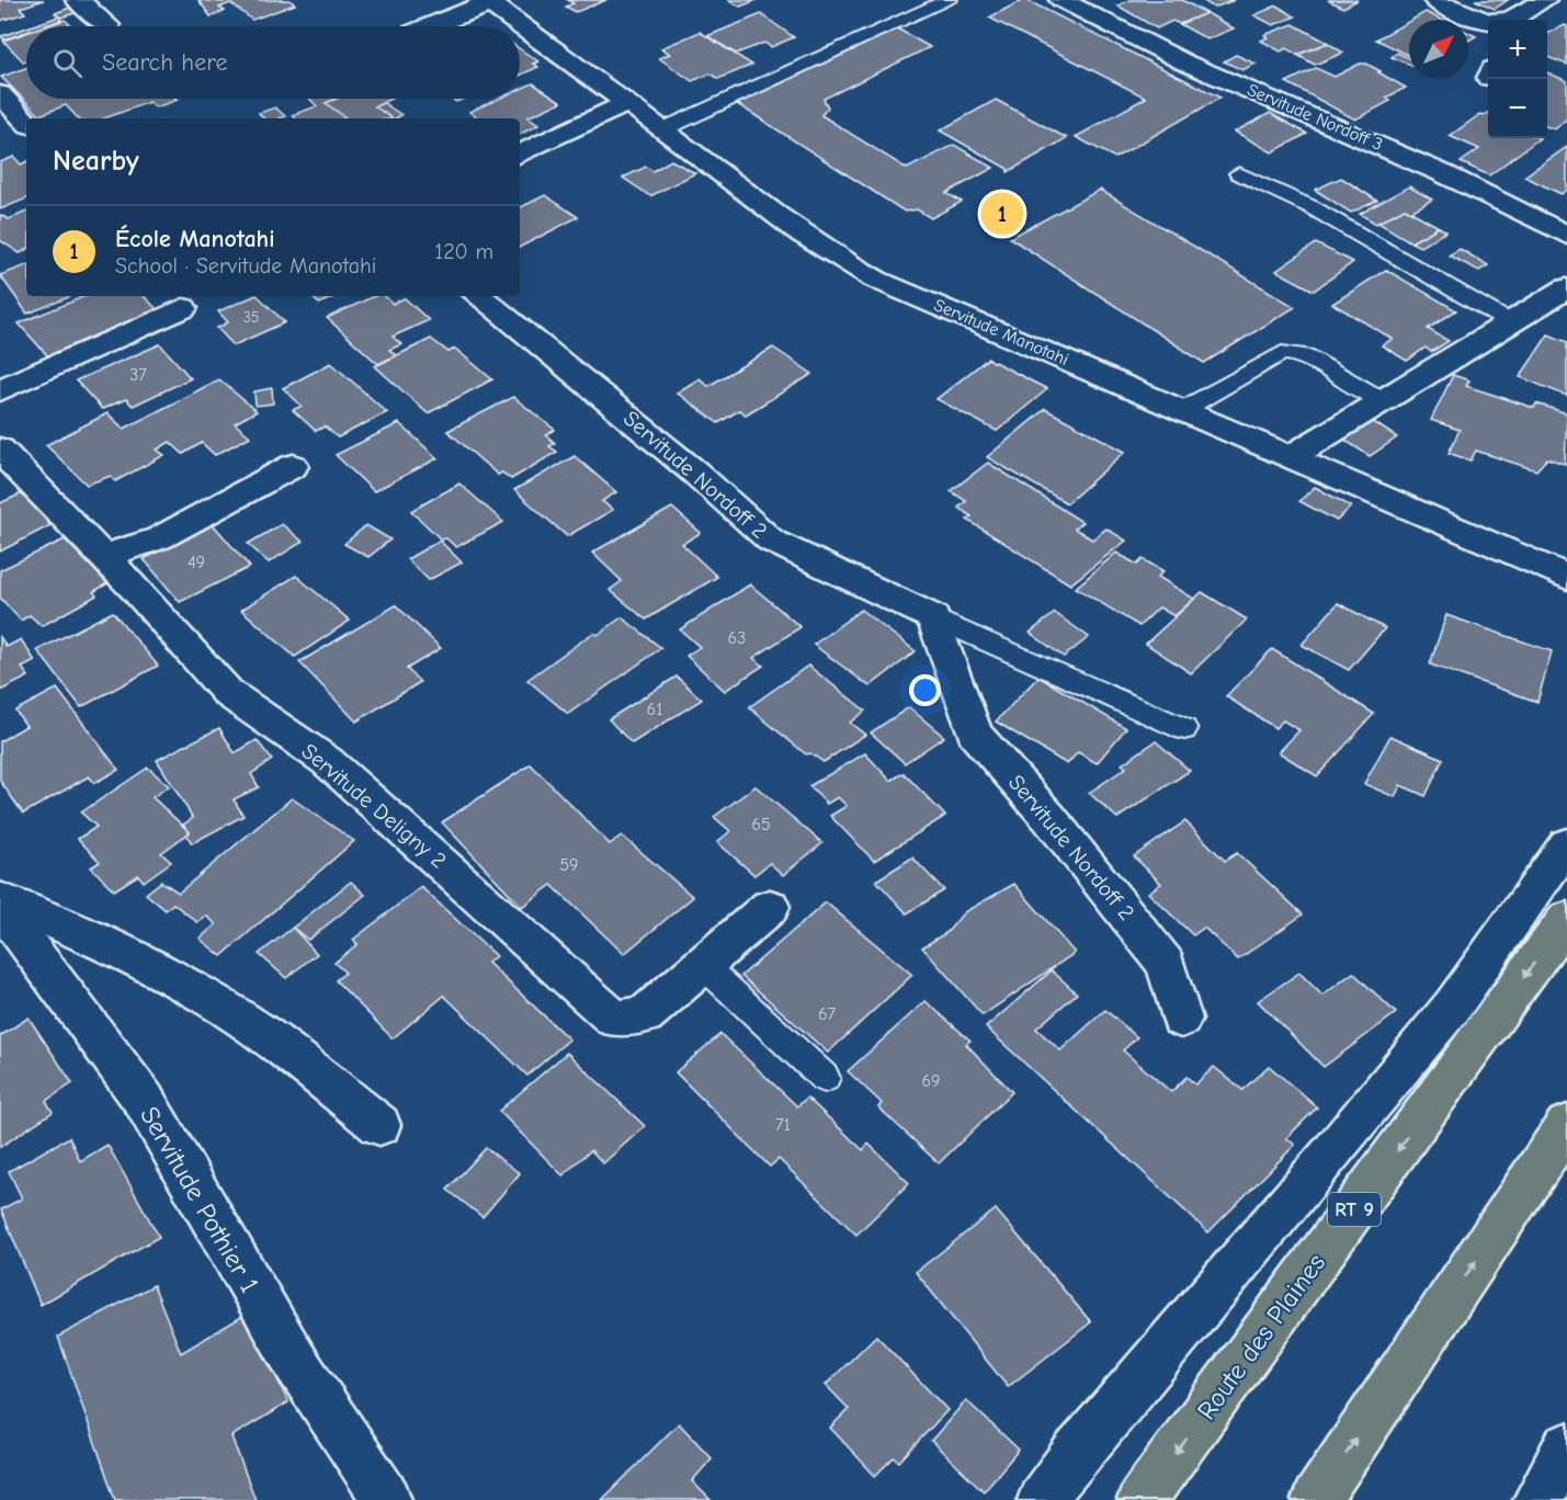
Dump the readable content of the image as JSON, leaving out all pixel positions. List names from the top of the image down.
{
  "streets": {
    "highway": ["RT 9", "Route des Plaines"],
    "street": [
      "Servitude Nordoff 3",
      "Servitude Manotahi",
      "Servitude Nordoff 2",
      "Servitude Deligny 2",
      "Servitude Pothier 1"
    ]
  },
  "house_numbers": [
    "35",
    "37",
    "49",
    "63",
    "61",
    "65",
    "59",
    "67",
    "69",
    "71"
  ],
  "north": "top right",
  "page": {
    "map_buttons": ["+", "−"],
    "search": "Search here",
    "heading": "Nearby",
    "pins": "1",
    "list": [
      {
        "mark": "1",
        "name": "École Manotahi",
        "note": "School · Servitude Manotahi",
        "value": "120 m"
      }
    ]
  }
}
